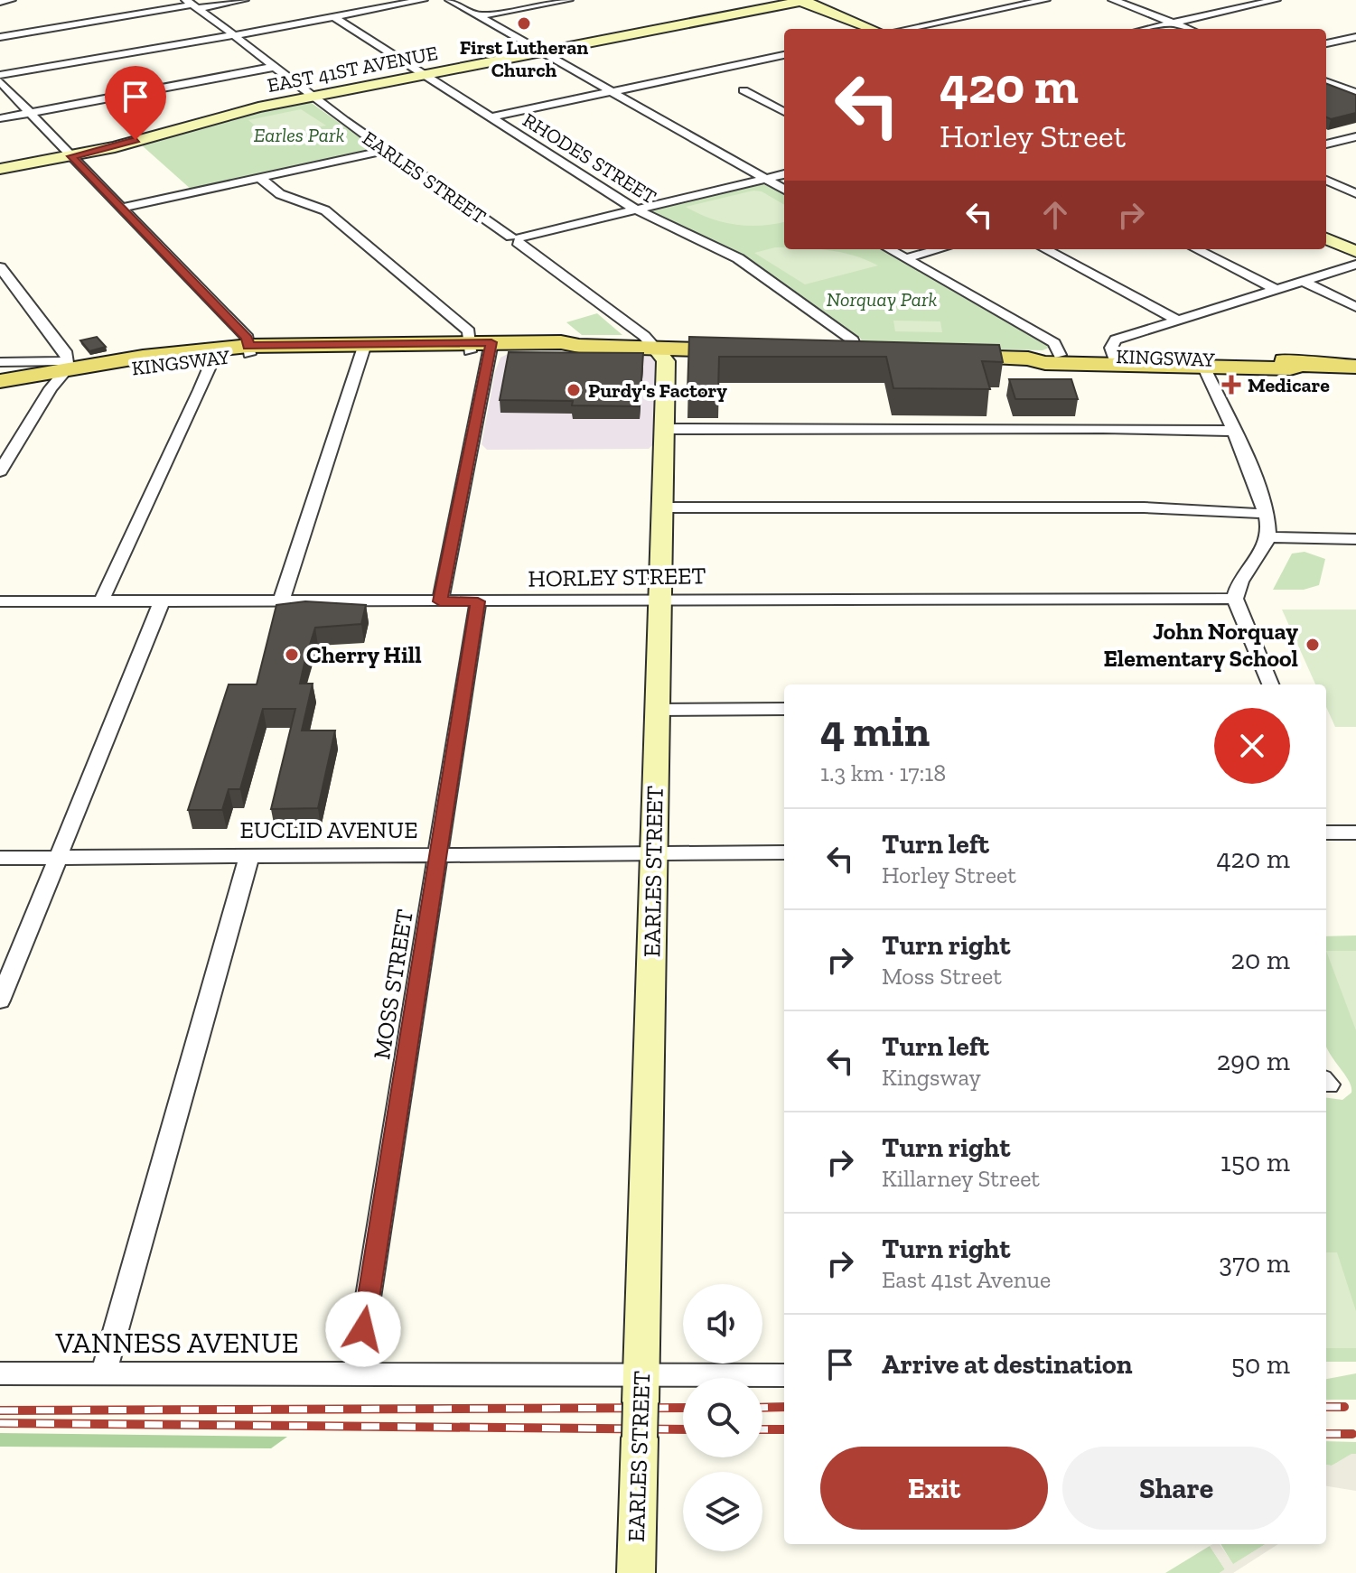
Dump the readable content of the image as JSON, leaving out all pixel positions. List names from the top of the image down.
{
  "streets": {
    "main road": ["KINGSWAY"],
    "street": [
      "EAST 41ST AVENUE",
      "RHODES STREET",
      "EARLES STREET",
      "HORLEY STREET",
      "EUCLID AVENUE",
      "MOSS STREET",
      "VANNESS AVENUE"
    ]
  },
  "crossings": [
    ["EAST 41ST AVENUE", "RHODES STREET"],
    ["EAST 41ST AVENUE", "EARLES STREET"],
    ["EARLES STREET", "KINGSWAY"],
    ["EARLES STREET", "HORLEY STREET"],
    ["EARLES STREET", "EUCLID AVENUE"],
    ["EARLES STREET", "VANNESS AVENUE"],
    ["HORLEY STREET", "MOSS STREET"],
    ["EUCLID AVENUE", "MOSS STREET"],
    ["MOSS STREET", "VANNESS AVENUE"]
  ],
  "parks": ["Earles Park", "Norquay Park"],
  "places": {
    "other": [
      "First Lutheran Church",
      "Purdy's Factory",
      "John Norquay Elementary School",
      "Cherry Hill"
    ],
    "health": ["Medicare"]
  },
  "page": {
    "turn": ["420 m", "Horley Street"],
    "heading": ["4 min", "1.3 km · 17:18"],
    "list": [
      {
        "name": "Turn left",
        "note": "Horley Street",
        "value": "420 m"
      },
      {
        "name": "Turn right",
        "note": "Moss Street",
        "value": "20 m"
      },
      {
        "name": "Turn left",
        "note": "Kingsway",
        "value": "290 m"
      },
      {
        "name": "Turn right",
        "note": "Killarney Street",
        "value": "150 m"
      },
      {
        "name": "Turn right",
        "note": "East 41st Avenue",
        "value": "370 m"
      },
      {
        "name": "Arrive at destination",
        "value": "50 m"
      }
    ],
    "buttons": ["Exit", "Share"]
  }
}
